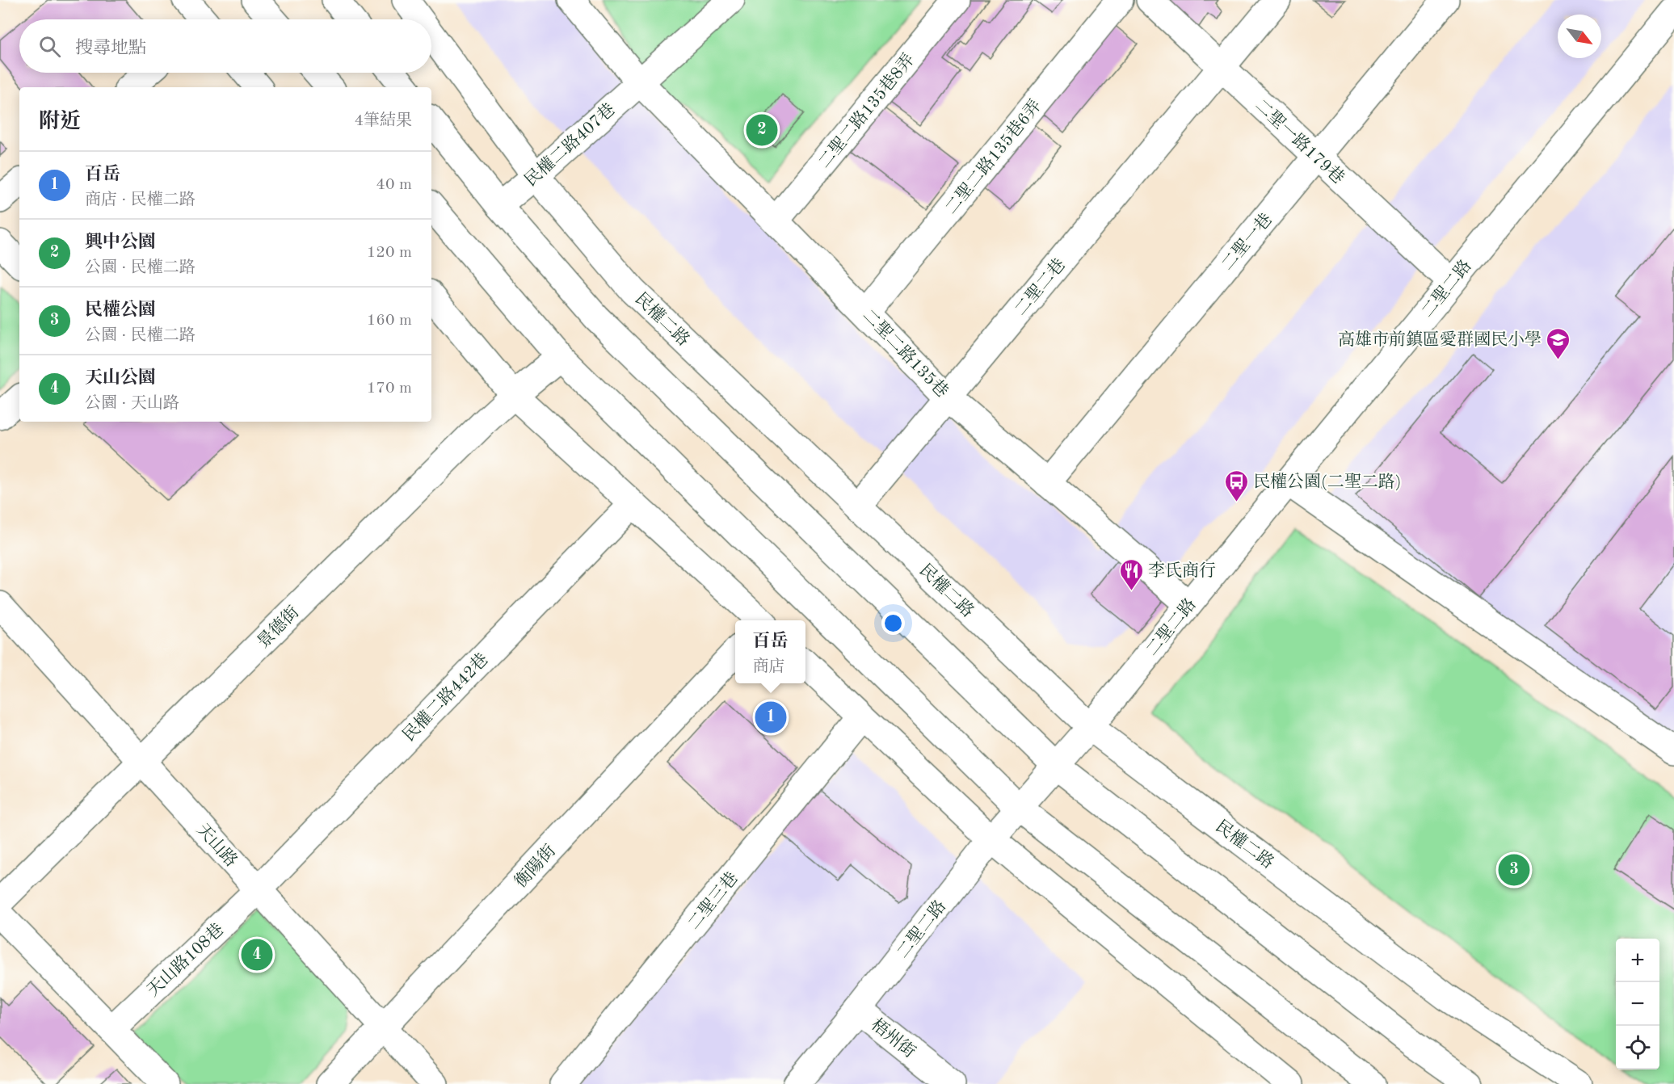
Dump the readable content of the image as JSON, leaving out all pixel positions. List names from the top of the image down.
{
  "streets": {
    "street": [
      "二聖二路135巷8弄",
      "二聖一路179巷",
      "民權二路407巷",
      "二聖二路135巷6弄",
      "二聖一巷",
      "二聖二巷",
      "二聖二路",
      "民權二路",
      "二聖二路135巷",
      "景德街",
      "民權二路442巷",
      "天山路",
      "衡陽街",
      "二聖三巷",
      "天山路108巷",
      "梧州街"
    ]
  },
  "crossings": [
    ["二聖二路135巷8弄", "二聖二路135巷"],
    ["二聖一路179巷", "二聖一巷"],
    ["二聖一路179巷", "二聖二巷"],
    ["二聖一路179巷", "二聖二路"],
    ["民權二路407巷", "民權二路"],
    ["民權二路407巷", "二聖二路135巷"],
    ["二聖二路135巷6弄", "二聖二路135巷"],
    ["二聖一巷", "二聖二路135巷"],
    ["二聖二巷", "民權二路"],
    ["二聖二巷", "二聖二路135巷"],
    ["二聖二路", "民權二路"],
    ["二聖二路", "二聖二路135巷"],
    ["二聖二路", "梧州街"],
    ["景德街", "天山路"],
    ["民權二路442巷", "天山路"],
    ["民權二路442巷", "天山路108巷"],
    ["天山路", "衡陽街"],
    ["天山路", "天山路108巷"]
  ],
  "places": {
    "school or university": ["高雄市前鎮區愛群國民小學"],
    "bus stop": ["民權公園(二聖二路)"],
    "restaurant": ["李氏商行"]
  },
  "north": "bottom right",
  "page": {
    "search": "搜尋地點",
    "heading": ["附近", "4筆結果"],
    "pins": [
      "2",
      "1",
      "3",
      "4"
    ],
    "list": [
      {
        "mark": "1",
        "name": "百岳",
        "note": "商店 · 民權二路",
        "value": "40 m"
      },
      {
        "mark": "2",
        "name": "興中公園",
        "note": "公園 · 民權二路",
        "value": "120 m"
      },
      {
        "mark": "3",
        "name": "民權公園",
        "note": "公園 · 民權二路",
        "value": "160 m"
      },
      {
        "mark": "4",
        "name": "天山公園",
        "note": "公園 · 天山路",
        "value": "170 m"
      }
    ],
    "popup": ["百岳", "商店"],
    "map_buttons": ["+", "−"]
  }
}
